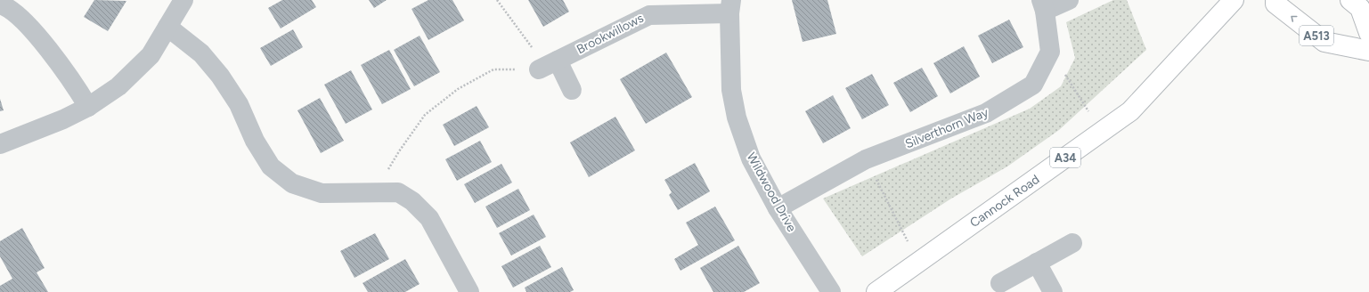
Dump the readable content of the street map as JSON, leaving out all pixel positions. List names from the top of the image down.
{
  "streets": {
    "main road": ["A513", "A34", "Cannock Road"],
    "street": ["Brookwillows", "Silverthorn Way", "Wildwood Drive"]
  },
  "crossings": [
    ["Brookwillows", "Wildwood Drive"],
    ["Silverthorn Way", "Wildwood Drive"]
  ]
}
